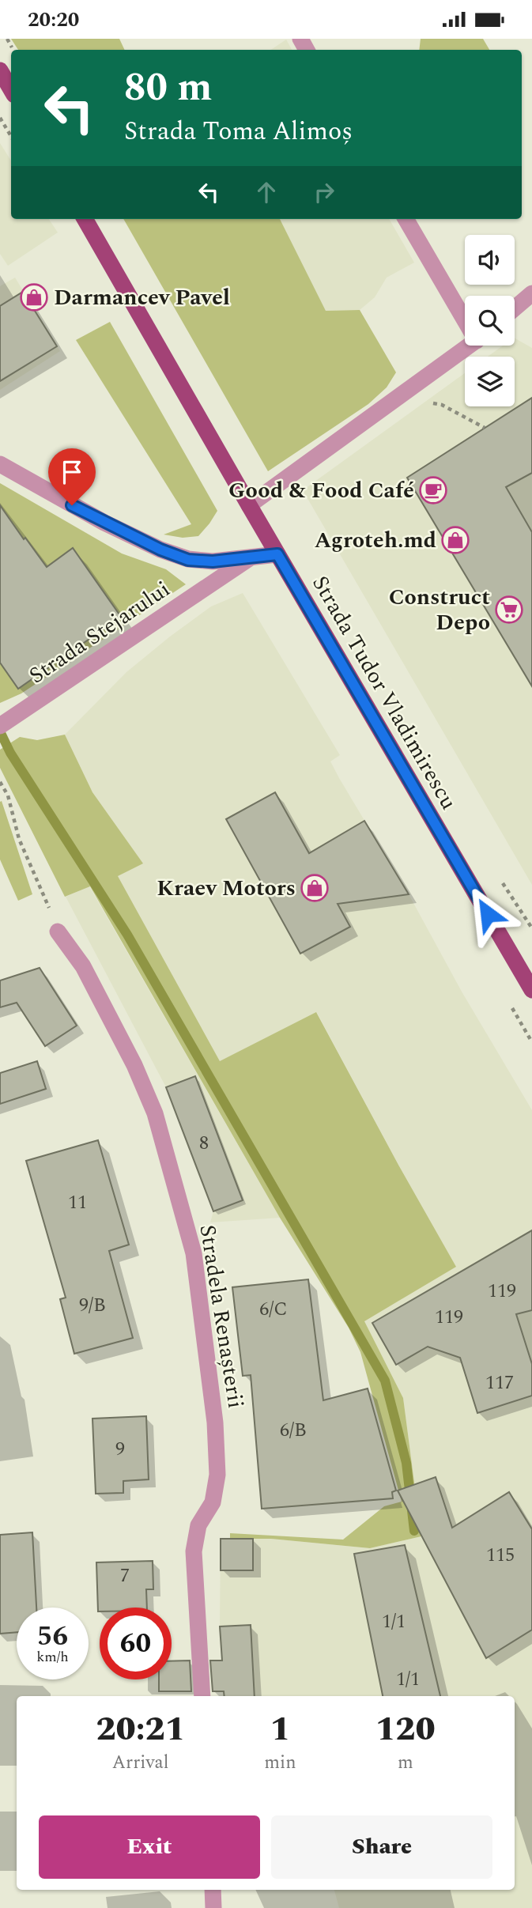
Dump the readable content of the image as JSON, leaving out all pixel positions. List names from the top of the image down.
{
  "streets": {
    "main road": ["Strada Tudor Vladimirescu"],
    "street": ["Strada Stejarului", "Stradela Renașterii"]
  },
  "places": {
    "shop": ["Darmancev Pavel", "Agroteh.md", "Kraev Motors"],
    "cafe": ["Good & Food Café"],
    "supermarket": ["Construct Depo"]
  },
  "house_numbers": [
    "8",
    "11",
    "119",
    "9/B",
    "6/C",
    "119",
    "117",
    "6/B",
    "9",
    "115",
    "7",
    "1/1",
    "1/1"
  ],
  "page": {
    "status": "20:20",
    "turn": ["80 m", "Strada Toma Alimoș"],
    "speed": "56 km/h",
    "limit": "60",
    "eta": [
      "20:21",
      "Arrival",
      "1",
      "min",
      "120",
      "m"
    ],
    "buttons": ["Exit", "Share"]
  }
}
